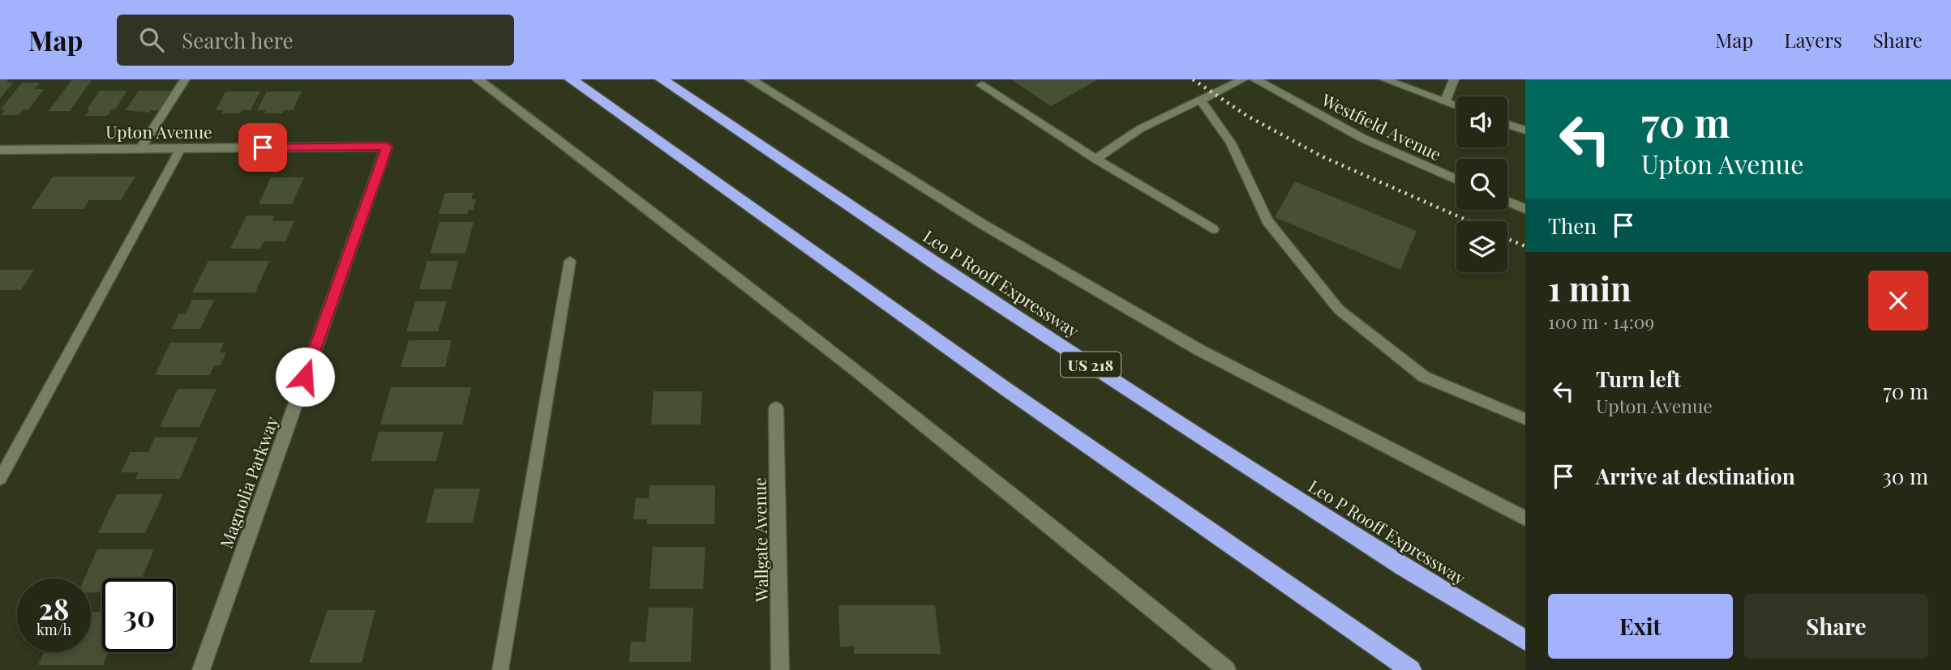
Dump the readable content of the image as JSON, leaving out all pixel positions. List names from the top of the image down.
{
  "streets": {
    "highway": ["Leo P Rooff Expressway", "US 218"],
    "street": [
      "Westfield Avenue",
      "Upton Avenue",
      "Magnolia Parkway",
      "Wallgate Avenue"
    ]
  },
  "crossings": [
    ["Upton Avenue", "Magnolia Parkway"]
  ],
  "page": {
    "header": "Map",
    "search": "Search here",
    "nav": ["Map", "Layers", "Share"],
    "turn": ["70 m", "Upton Avenue"],
    "then": "Then",
    "heading": ["1 min", "100 m · 14:09"],
    "list": [
      {
        "name": "Turn left",
        "note": "Upton Avenue",
        "value": "70 m"
      },
      {
        "name": "Arrive at destination",
        "value": "30 m"
      }
    ],
    "speed": "28 km/h",
    "limit": "30",
    "buttons": ["Exit", "Share"]
  }
}
